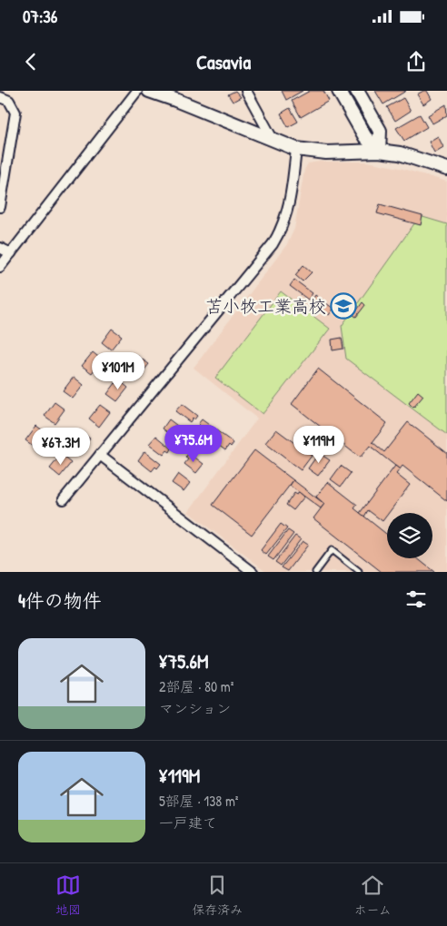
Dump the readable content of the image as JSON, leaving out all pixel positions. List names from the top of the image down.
{
  "places": {
    "school or university": ["苫小牧工業高校"]
  },
  "page": {
    "status": "07:36",
    "header": "Casavia",
    "price": [
      "¥101M",
      "¥75.6M",
      "¥119M",
      "¥67.3M"
    ],
    "heading": "4件の物件",
    "list": [
      {
        "name": "¥75.6M",
        "note": "2部屋 · 80 m² · マンション"
      },
      {
        "name": "¥119M",
        "note": "5部屋 · 138 m² · 一戸建て"
      }
    ],
    "tabs": ["地図", "保存済み", "ホーム"]
  }
}
